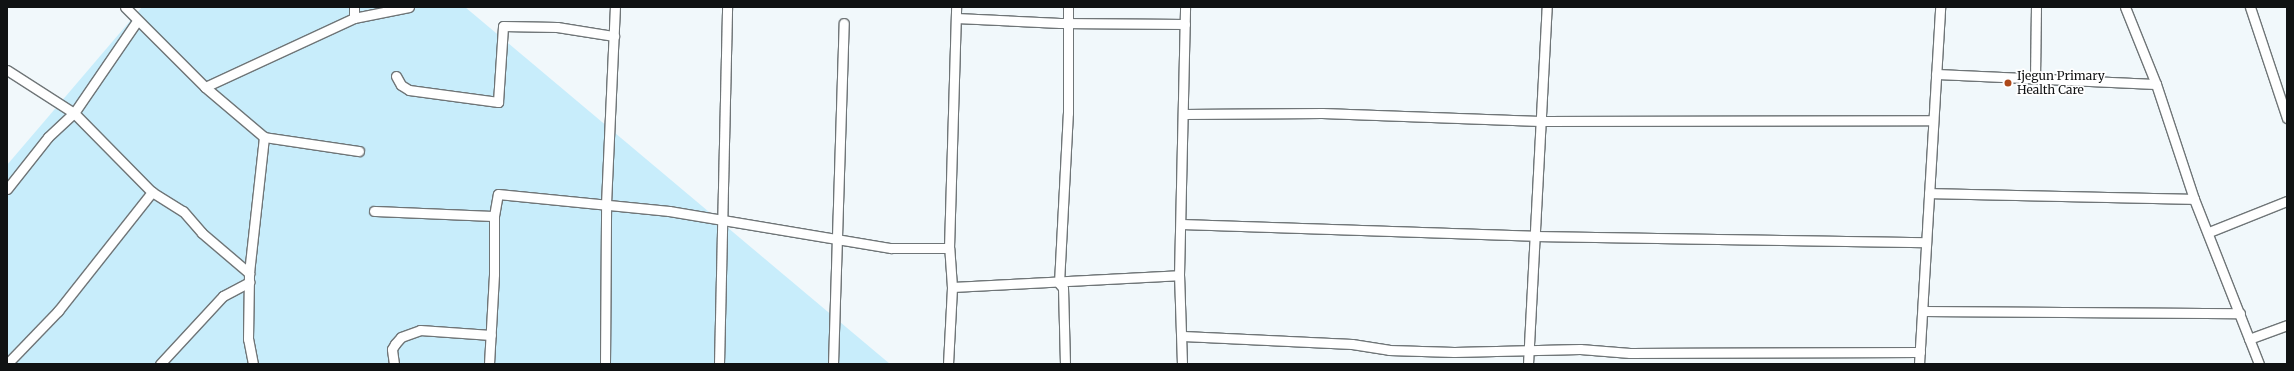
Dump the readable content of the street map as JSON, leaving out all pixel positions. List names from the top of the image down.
{
  "places": ["Ijegun Primary Health Care"]
}
